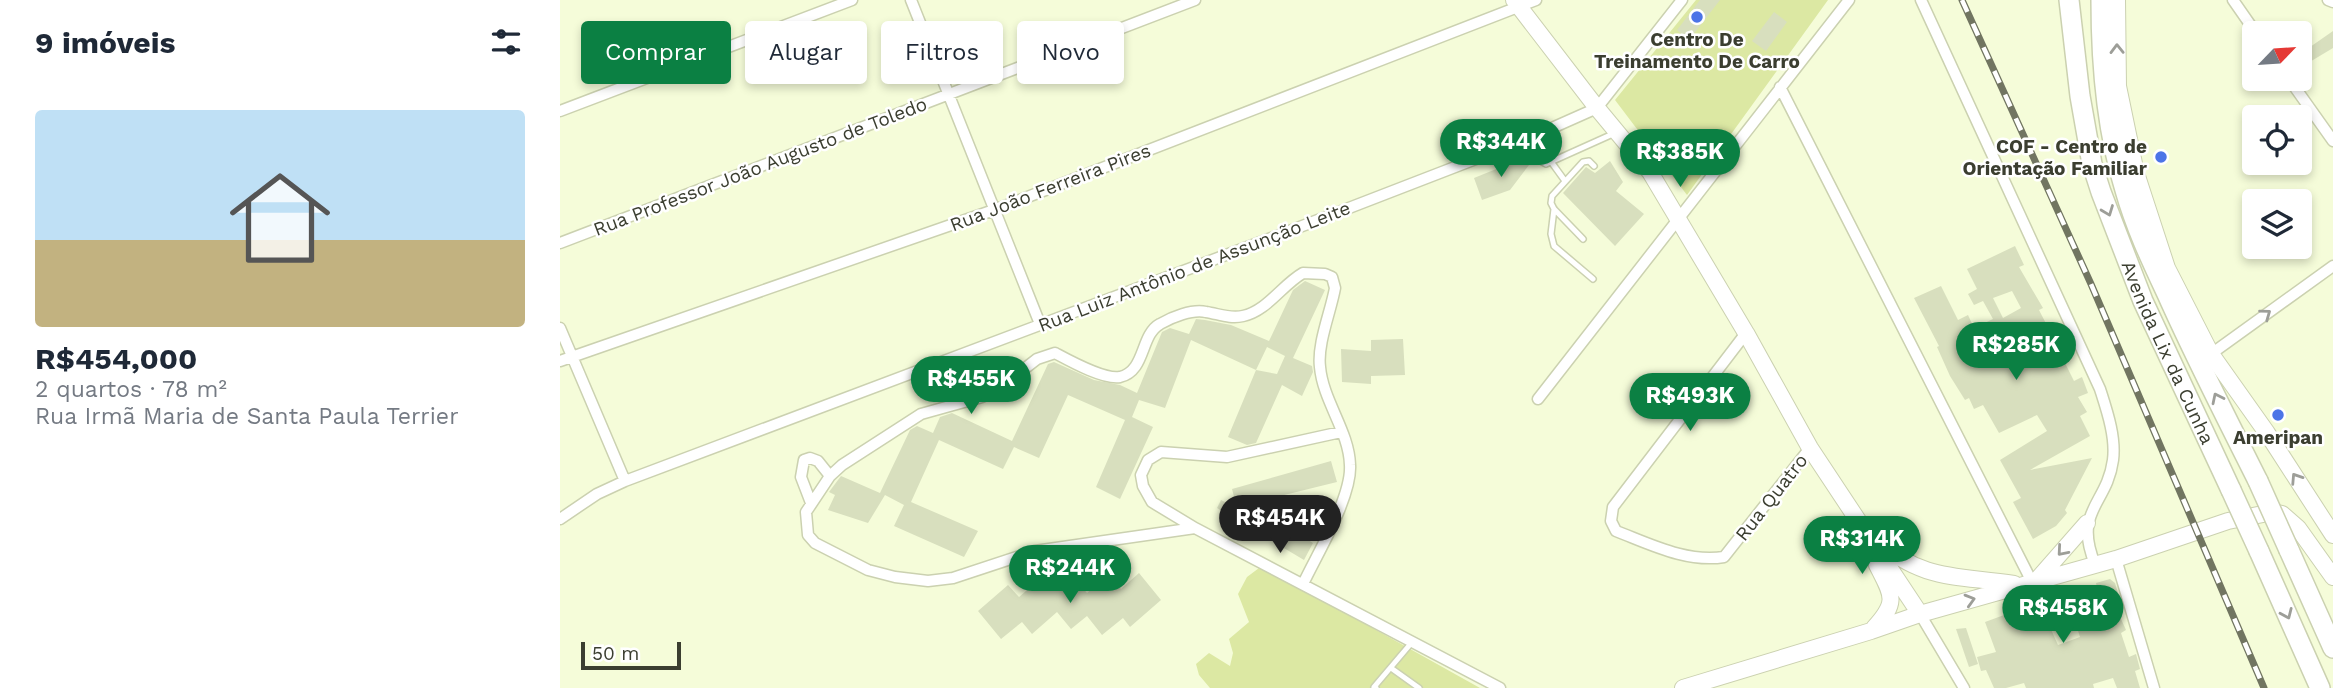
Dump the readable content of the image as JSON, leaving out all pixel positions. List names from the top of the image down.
{
  "streets": {
    "highway": ["Avenida Lix da Cunha"],
    "street": [
      "Rua Professor João Augusto de Toledo",
      "Rua João Ferreira Pires",
      "Rua Luiz Antônio de Assunção Leite",
      "Rua Quatro"
    ]
  },
  "places": ["Centro De Treinamento De Carro", "COF - Centro de Orientação Familiar", "Ameripan"],
  "scale_bar": "50 m",
  "north": "top right",
  "page": {
    "heading": "9 imóveis",
    "chip": [
      "Comprar",
      "Alugar",
      "Filtros",
      "Novo"
    ],
    "list": [
      {
        "name": "R$454,000",
        "note": "2 quartos · 78 m² · Rua Irmã Maria de Santa Paula Terrier"
      }
    ],
    "price": [
      "R$344K",
      "R$385K",
      "R$285K",
      "R$455K",
      "R$493K",
      "R$454K",
      "R$314K",
      "R$244K",
      "R$458K"
    ],
    "scale": "50 m"
  }
}
